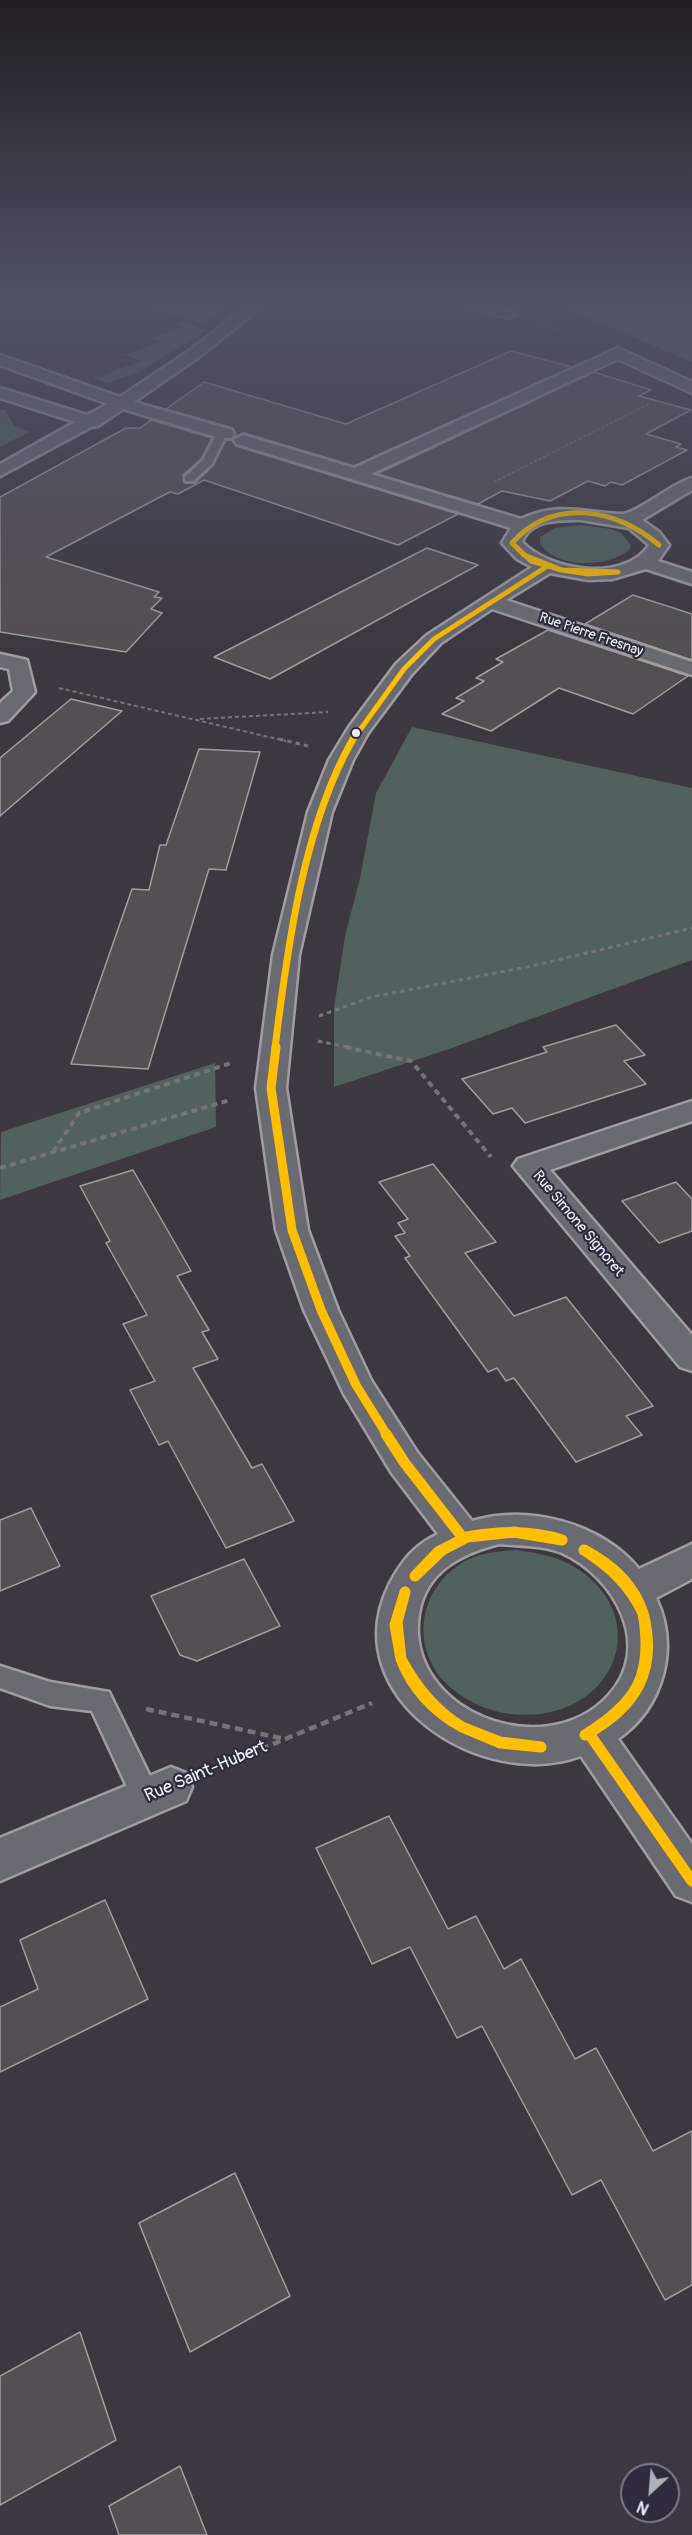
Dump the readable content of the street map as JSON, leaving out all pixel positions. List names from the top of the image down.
{
  "streets": {
    "street": ["Rue Pierre Fresnay", "Rue Simone Signoret", "Rue Saint-Hubert"]
  },
  "north": "bottom left"
}
